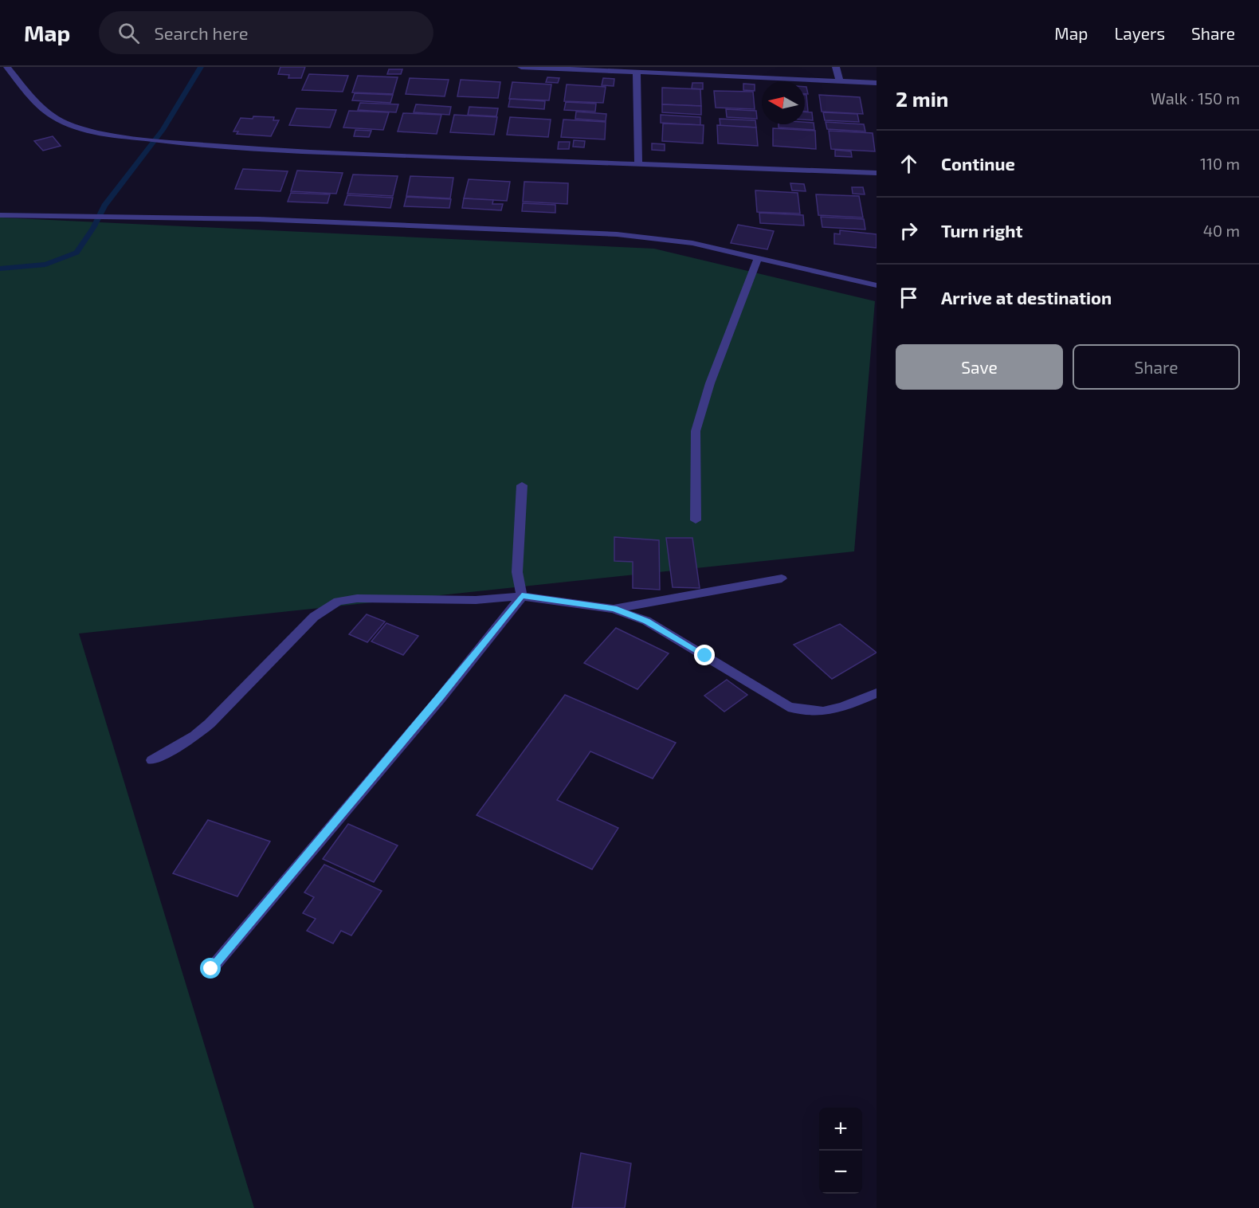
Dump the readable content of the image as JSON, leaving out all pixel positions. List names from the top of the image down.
{
  "north": "left",
  "page": {
    "header": "Map",
    "search": "Search here",
    "nav": ["Map", "Layers", "Share"],
    "heading": ["2 min", "Walk · 150 m"],
    "list": [
      ["Continue", "110 m"],
      ["Turn right", "40 m"],
      "Arrive at destination"
    ],
    "buttons": ["Save", "Share"],
    "map_buttons": ["+", "−"]
  }
}
